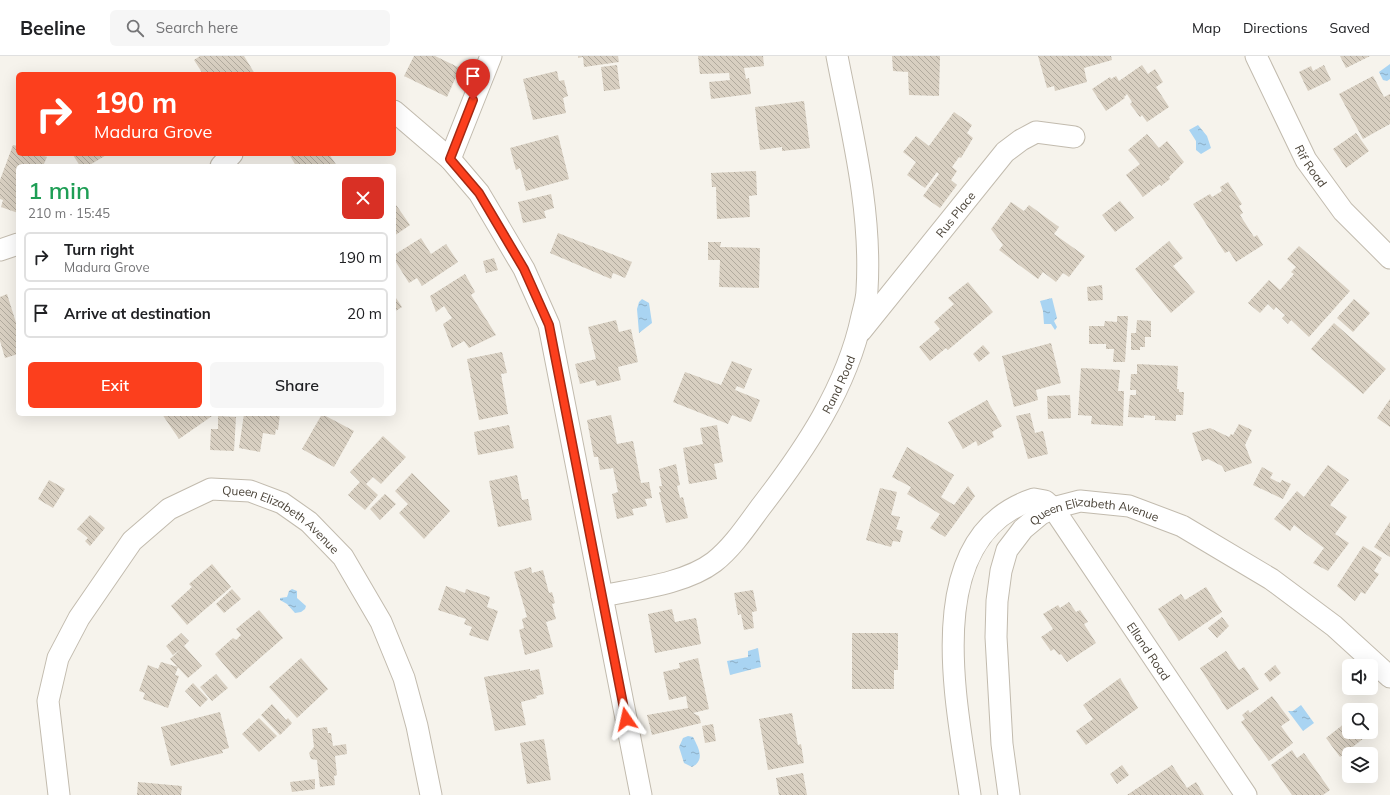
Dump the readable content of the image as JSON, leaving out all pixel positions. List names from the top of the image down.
{
  "streets": {
    "street": [
      "Rif Road",
      "Rus Place",
      "Rand Road",
      "Queen Elizabeth Avenue",
      "Elland Road"
    ]
  },
  "crossings": [
    ["Rus Place", "Rand Road"],
    ["Queen Elizabeth Avenue", "Elland Road"]
  ],
  "page": {
    "header": "Beeline",
    "search": "Search here",
    "nav": ["Map", "Directions", "Saved"],
    "turn": ["190 m", "Madura Grove"],
    "heading": ["1 min", "210 m · 15:45"],
    "list": [
      {
        "name": "Turn right",
        "note": "Madura Grove",
        "value": "190 m"
      },
      {
        "name": "Arrive at destination",
        "value": "20 m"
      }
    ],
    "buttons": ["Exit", "Share"]
  }
}
